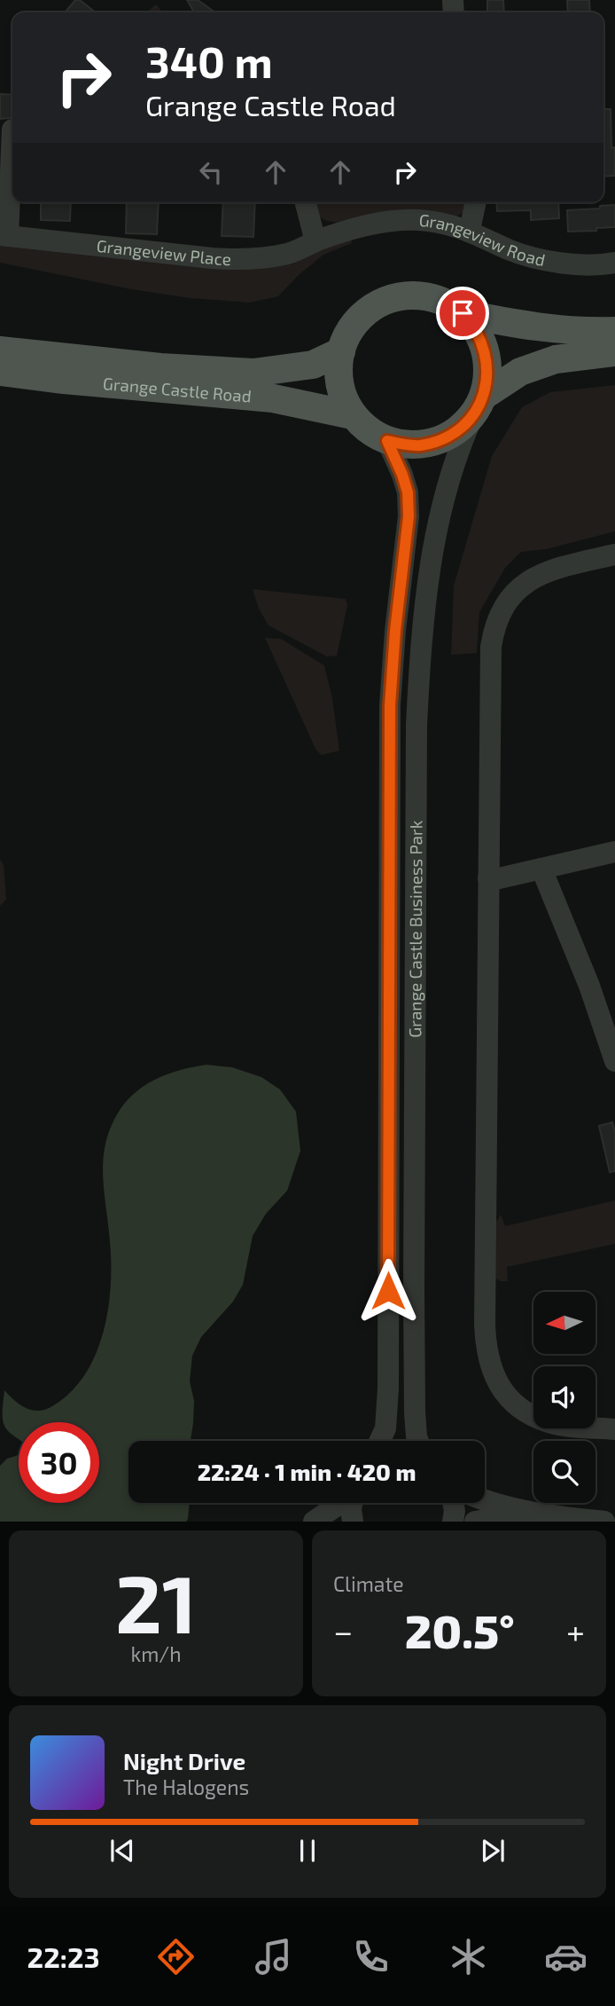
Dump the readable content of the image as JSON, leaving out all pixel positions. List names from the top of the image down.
{
  "streets": {
    "main road": ["Grange Castle Road"],
    "street": ["Grangeview Road", "Grangeview Place", "Grange Castle Business Park"]
  },
  "crossings": [
    ["Grangeview Road", "Grangeview Place"],
    ["Grange Castle Road", "Grange Castle Business Park"]
  ],
  "north": "left",
  "page": {
    "turn": ["340 m", "Grange Castle Road"],
    "limit": "30",
    "trip": "22:24 · 1 min · 420 m",
    "tile": [
      ["21", "km/h"],
      "Climate"
    ],
    "heat": ["−", "20.5°", "+"],
    "song": ["Night Drive", "The Halogens"],
    "tabs": "22:23"
  }
}
